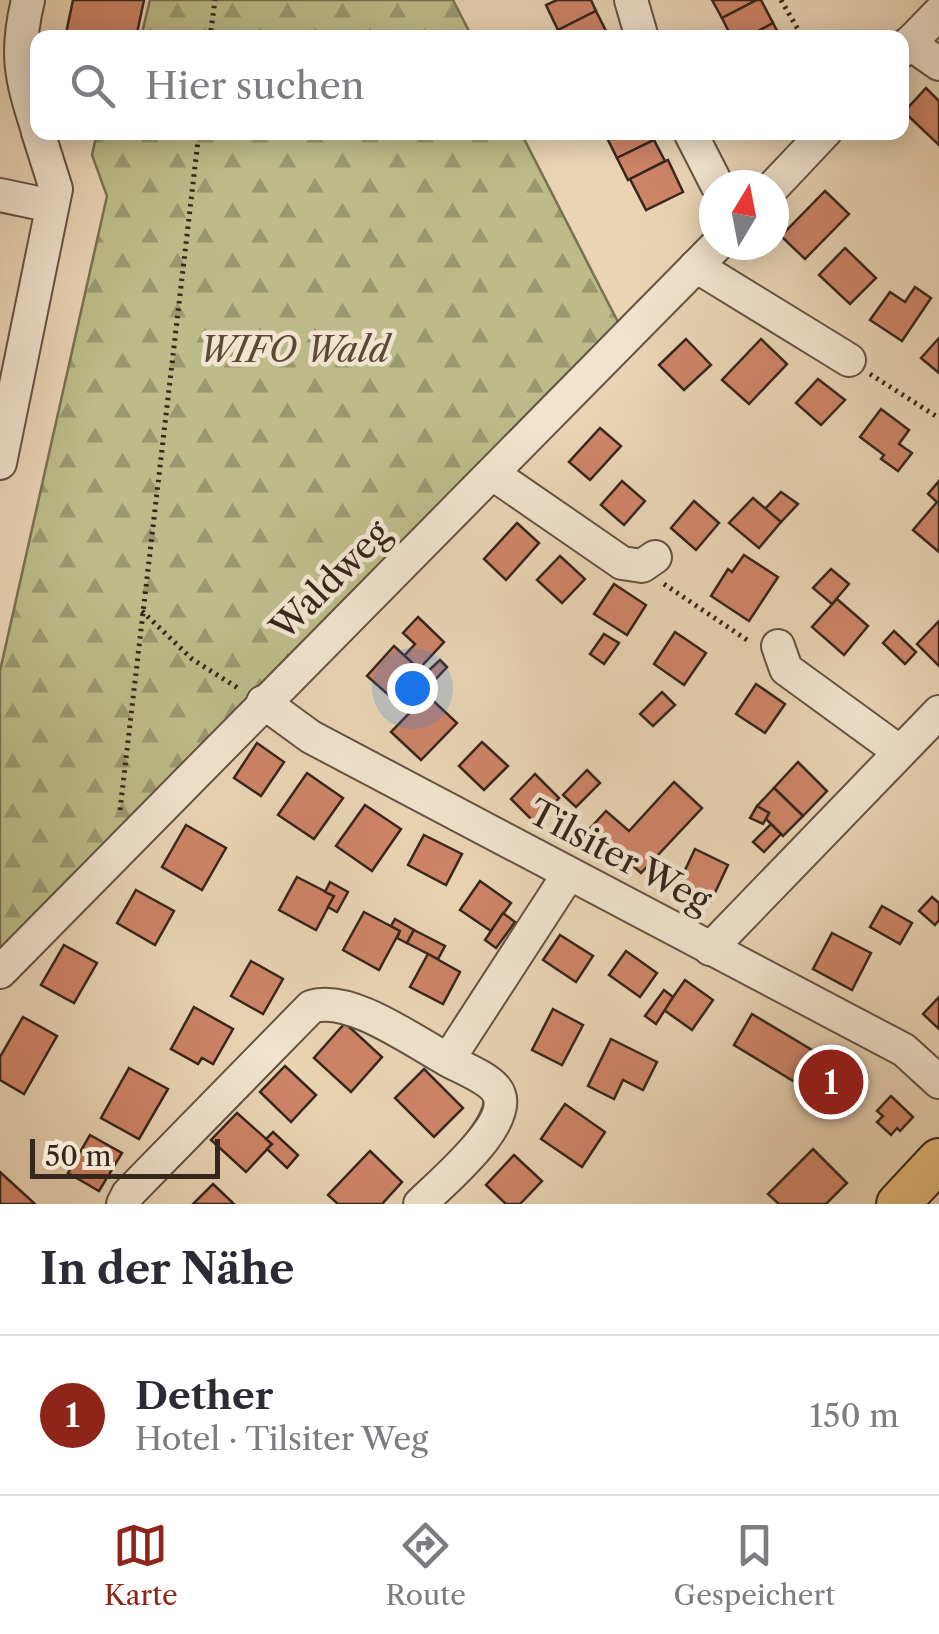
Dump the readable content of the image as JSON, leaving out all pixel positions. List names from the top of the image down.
{
  "streets": {
    "street": ["Waldweg", "Tilsiter Weg"]
  },
  "crossings": [
    ["Waldweg", "Tilsiter Weg"]
  ],
  "parks": ["WIFO Wald"],
  "scale_bar": "50 m",
  "north": "top",
  "page": {
    "search": "Hier suchen",
    "pins": "1",
    "scale": "50 m",
    "heading": "In der Nähe",
    "list": [
      {
        "mark": "1",
        "name": "Dether",
        "note": "Hotel · Tilsiter Weg",
        "value": "150 m"
      }
    ],
    "nav": ["Karte", "Route", "Gespeichert"]
  }
}
